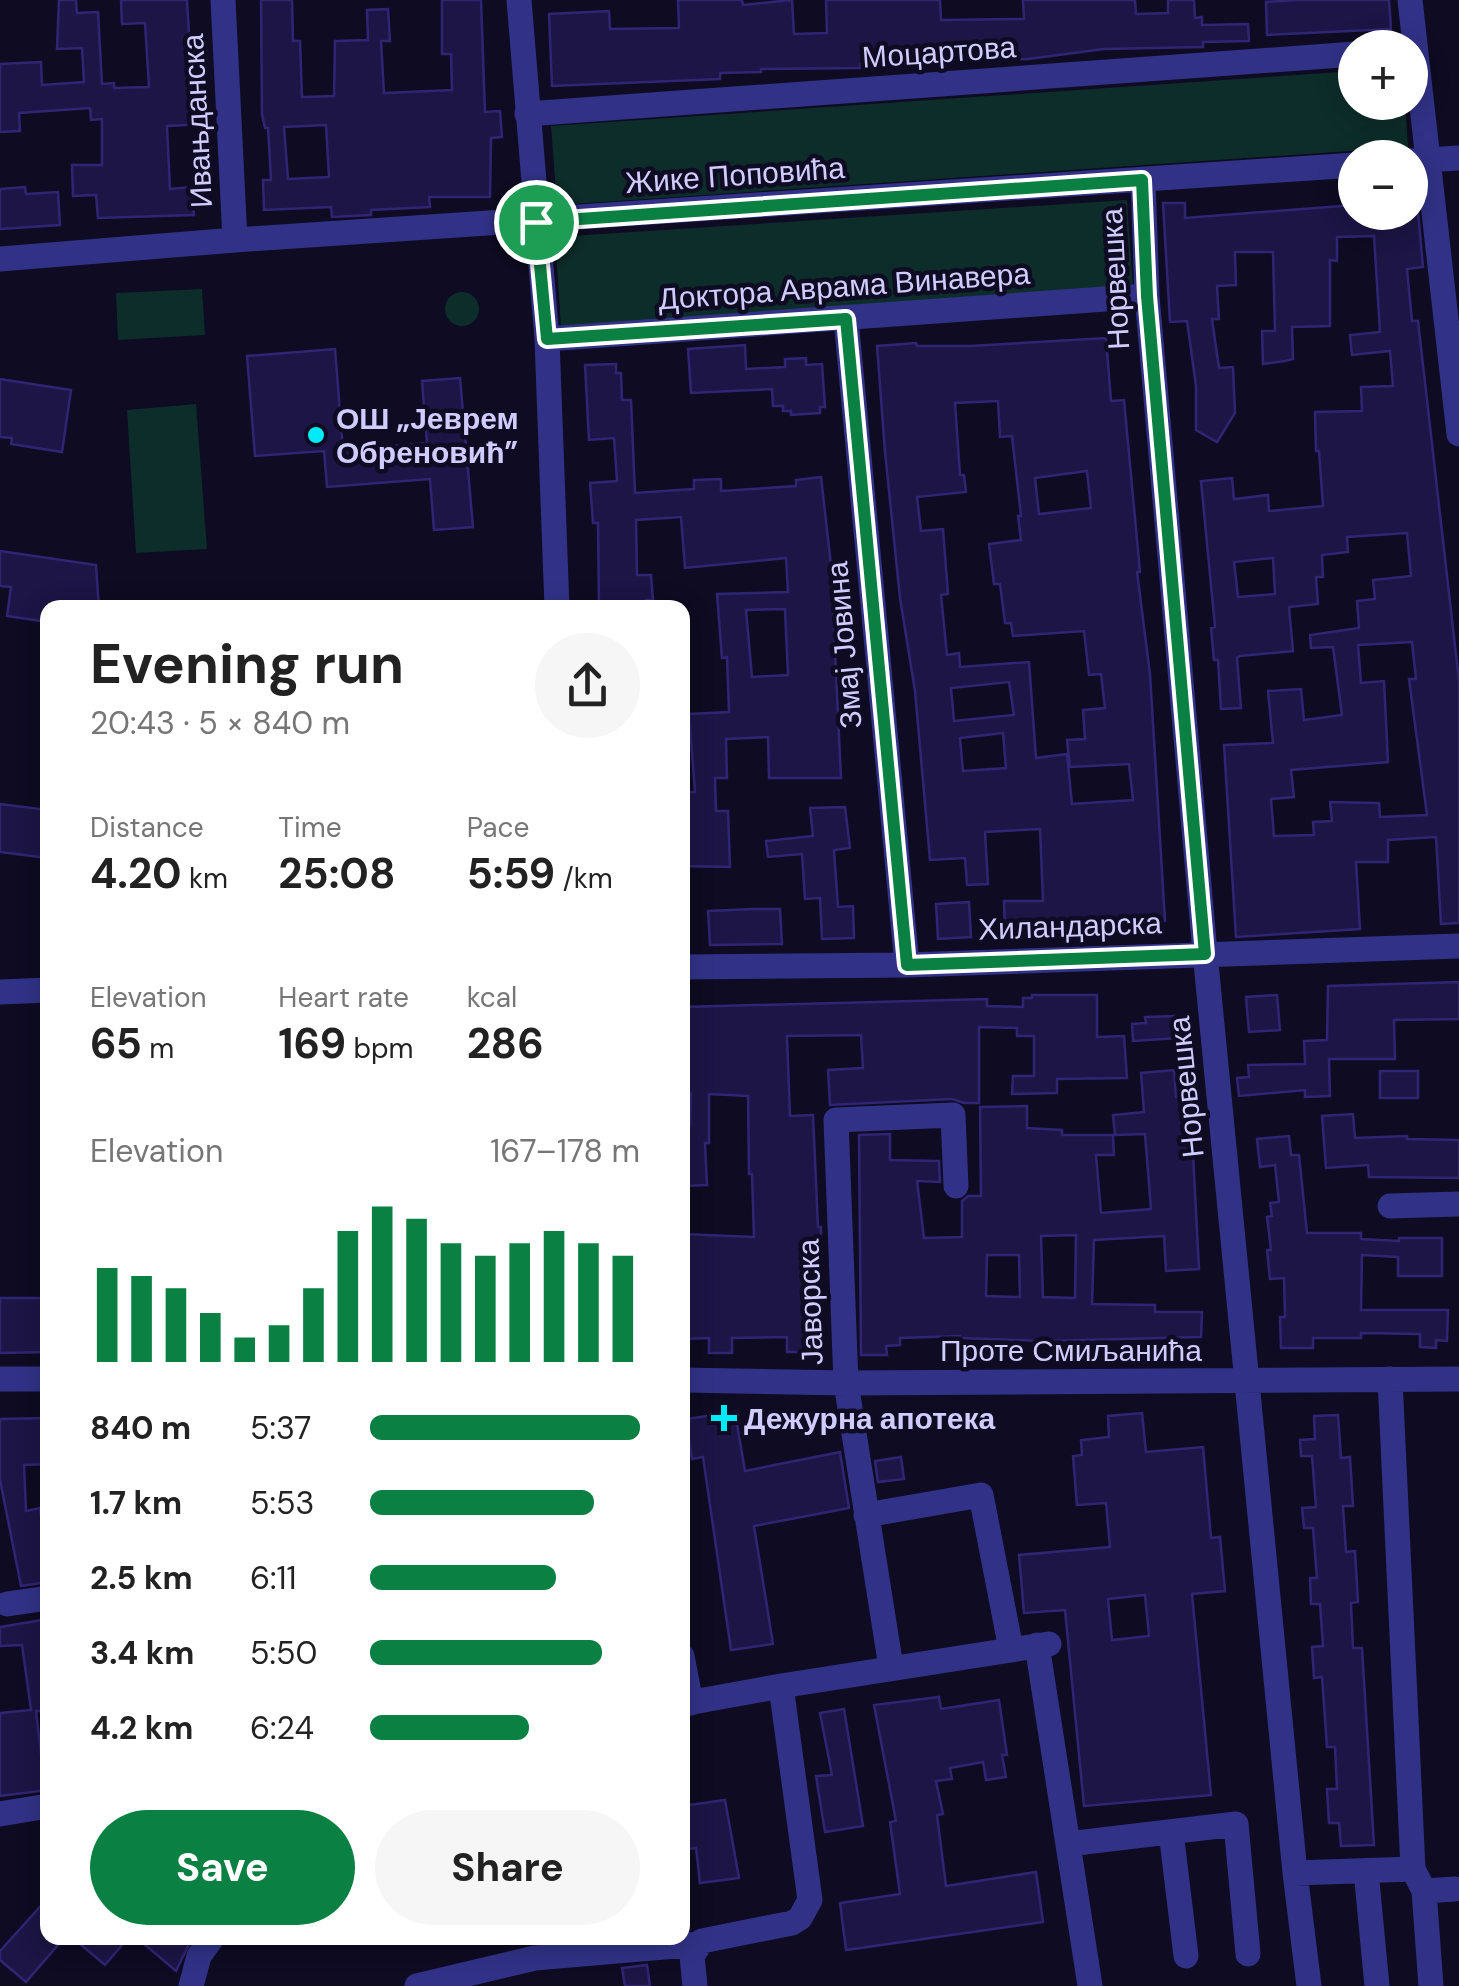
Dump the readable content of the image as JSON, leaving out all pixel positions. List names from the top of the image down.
{
  "streets": {
    "street": [
      "Моцартова",
      "Ивањданска",
      "Жике Поповића",
      "Норвешка",
      "Доктора Аврама Винавера",
      "Змај Јовина",
      "Хиландарска",
      "Јаворска",
      "Проте Смиљанића"
    ]
  },
  "crossings": [
    ["Ивањданска", "Жике Поповића"],
    ["Жике Поповића", "Норвешка"],
    ["Норвешка", "Доктора Аврама Винавера"],
    ["Норвешка", "Хиландарска"],
    ["Норвешка", "Проте Смиљанића"],
    ["Доктора Аврама Винавера", "Змај Јовина"],
    ["Змај Јовина", "Хиландарска"],
    ["Јаворска", "Проте Смиљанића"]
  ],
  "places": {
    "other": ["ОШ „Јеврем Обреновић”"],
    "health": ["Дежурна апотека"]
  },
  "page": {
    "map_buttons": ["+", "−"],
    "heading": ["Evening run", "20:43 · 5 × 840 m"],
    "stats": [
      ["Distance", "4.20 km"],
      ["Time", "25:08"],
      ["Pace", "5:59 /km"],
      ["Elevation", "65 m"],
      ["Heart rate", "169 bpm"],
      ["kcal", "286"]
    ],
    "chart": ["Elevation", "167–178 m"],
    "list": [
      {
        "name": "840 m",
        "note": "5:37"
      },
      {
        "name": "1.7 km",
        "note": "5:53"
      },
      {
        "name": "2.5 km",
        "note": "6:11"
      },
      {
        "name": "3.4 km",
        "note": "5:50"
      },
      {
        "name": "4.2 km",
        "note": "6:24"
      }
    ],
    "buttons": ["Save", "Share"]
  }
}
